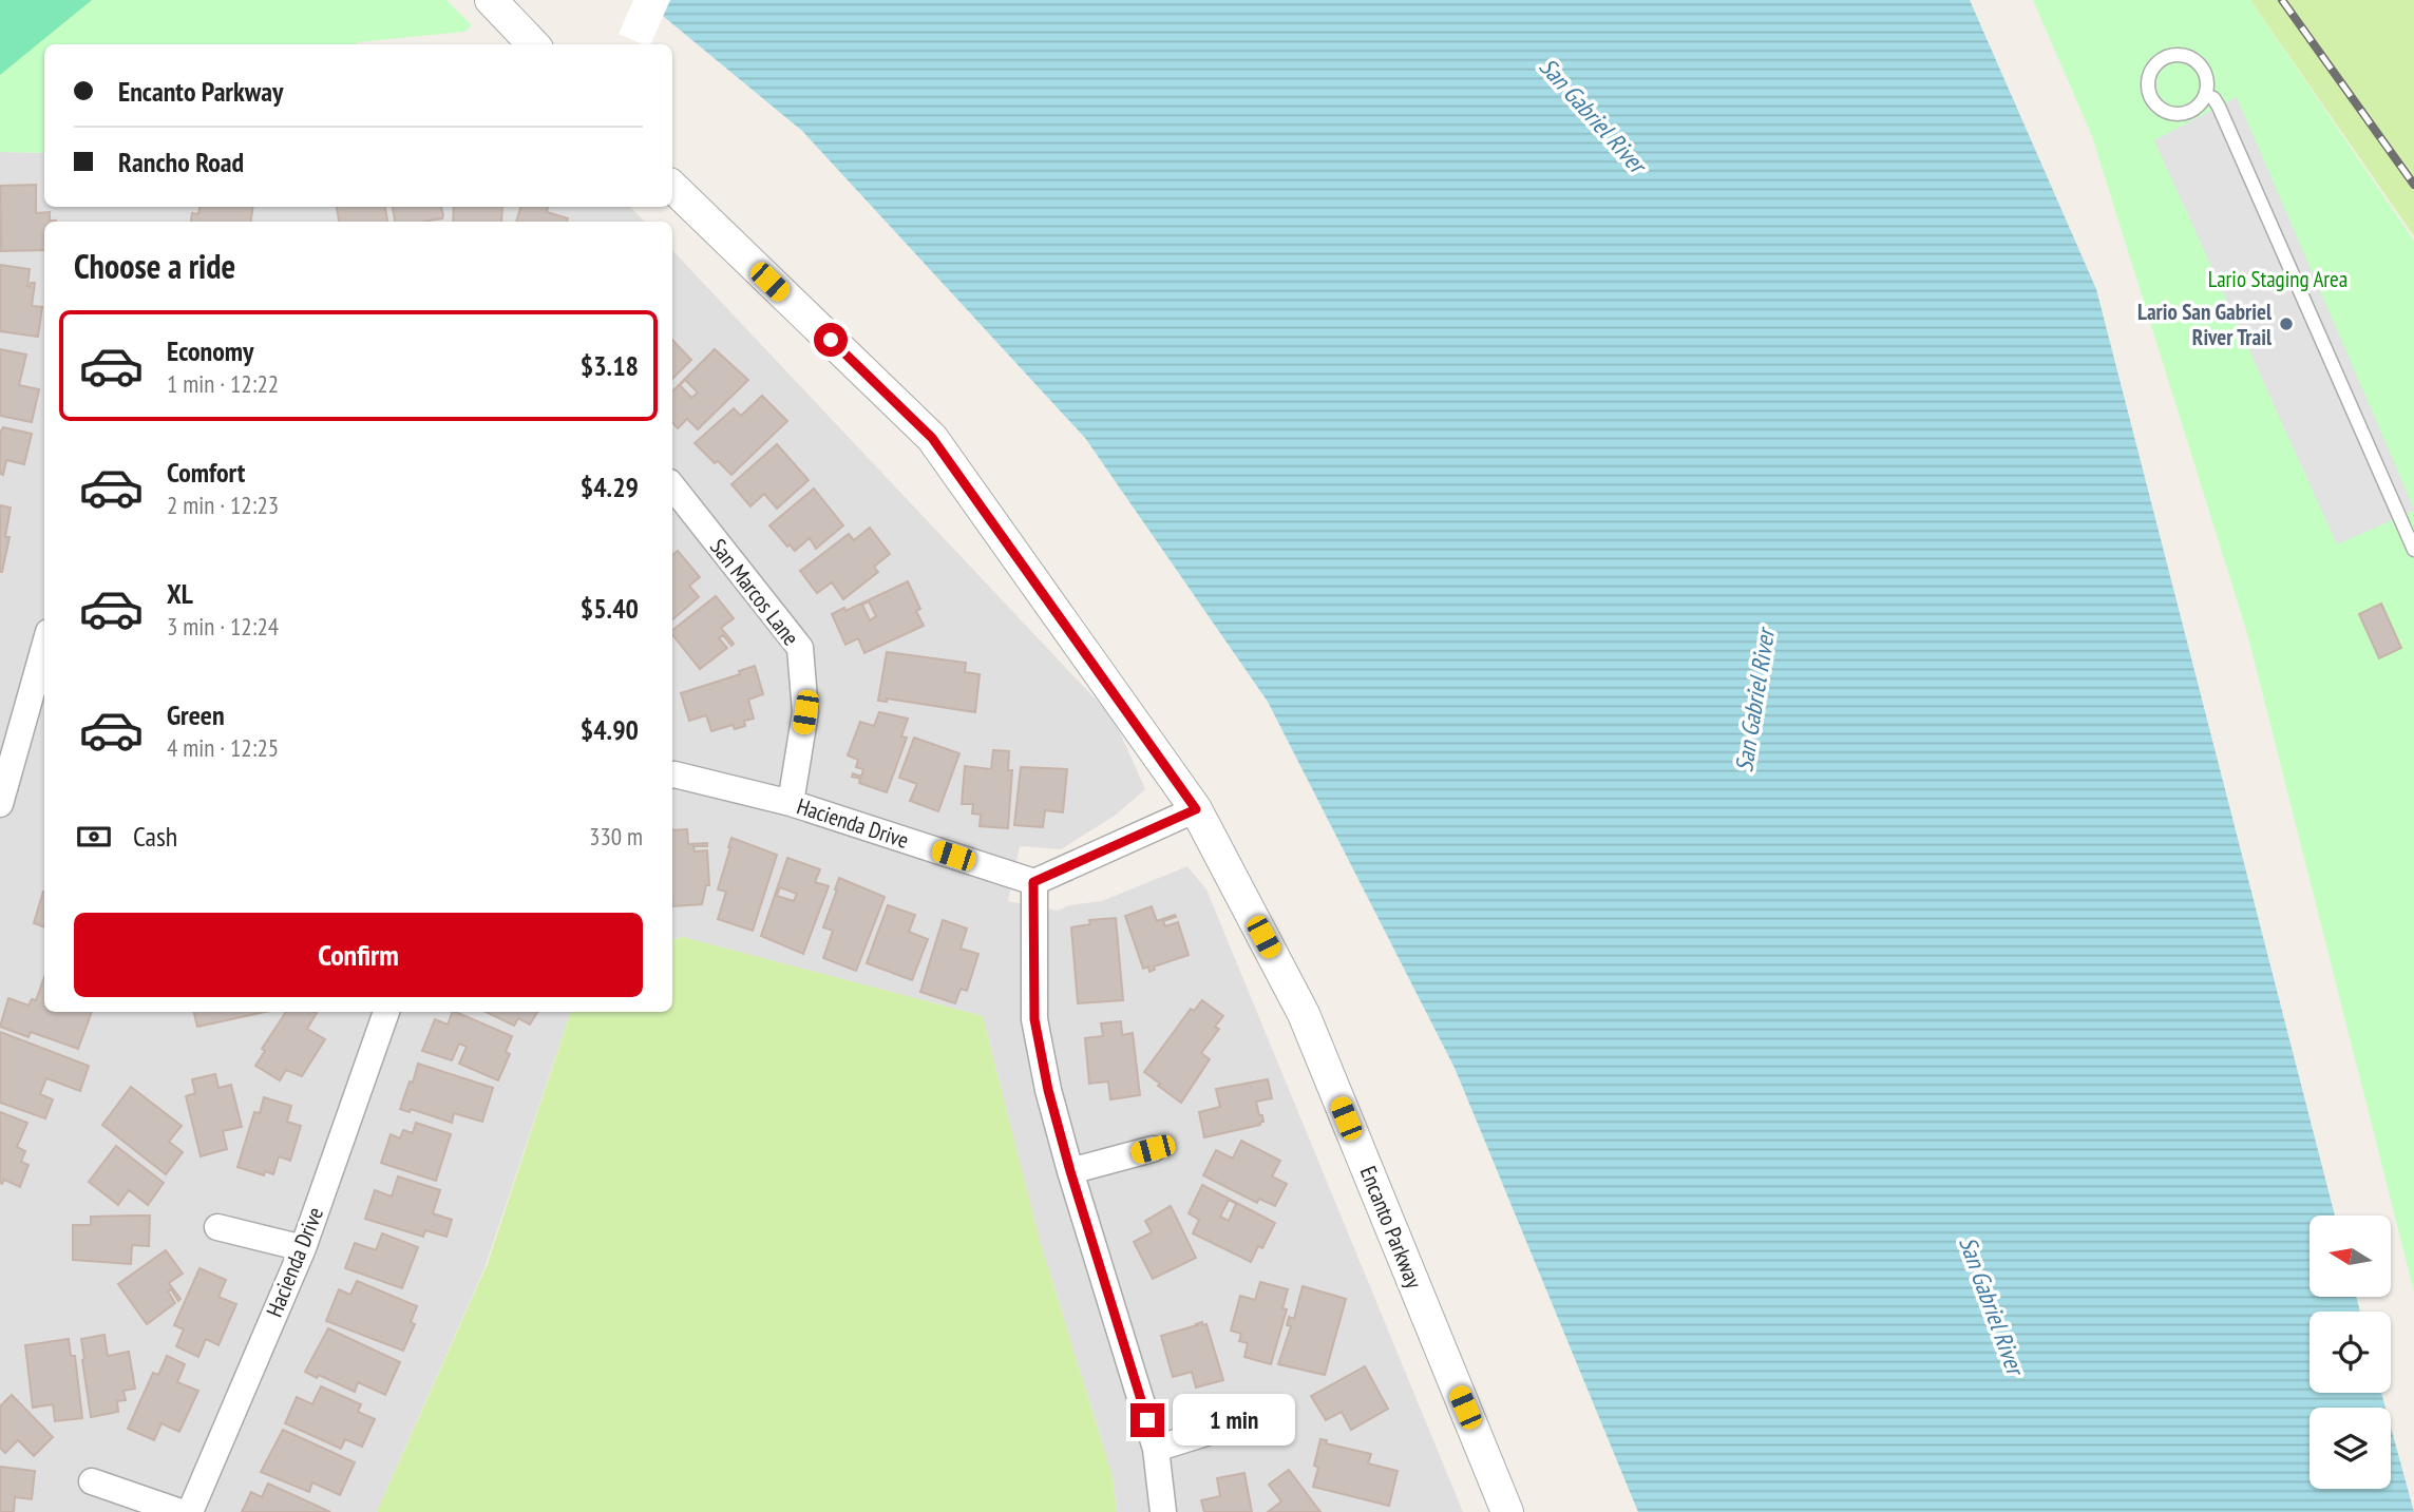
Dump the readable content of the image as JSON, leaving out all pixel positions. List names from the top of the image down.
{
  "streets": {
    "street": ["San Marcos Lane", "Hacienda Drive", "Encanto Parkway"]
  },
  "crossings": [
    ["San Marcos Lane", "Hacienda Drive"]
  ],
  "water": ["San Gabriel River"],
  "parks": ["Lario Staging Area"],
  "places": ["Lario San Gabriel River Trail"],
  "north": "left",
  "page": {
    "banner": ["Encanto Parkway", "Rancho Road"],
    "heading": "Choose a ride",
    "list": [
      {
        "name": "Economy",
        "note": "1 min · 12:22",
        "value": "$3.18"
      },
      {
        "name": "Comfort",
        "note": "2 min · 12:23",
        "value": "$4.29"
      },
      {
        "name": "XL",
        "note": "3 min · 12:24",
        "value": "$5.40"
      },
      {
        "name": "Green",
        "note": "4 min · 12:25",
        "value": "$4.90"
      }
    ],
    "pay": ["Cash", "330 m"],
    "buttons": "Confirm",
    "bubble": "1 min"
  }
}
